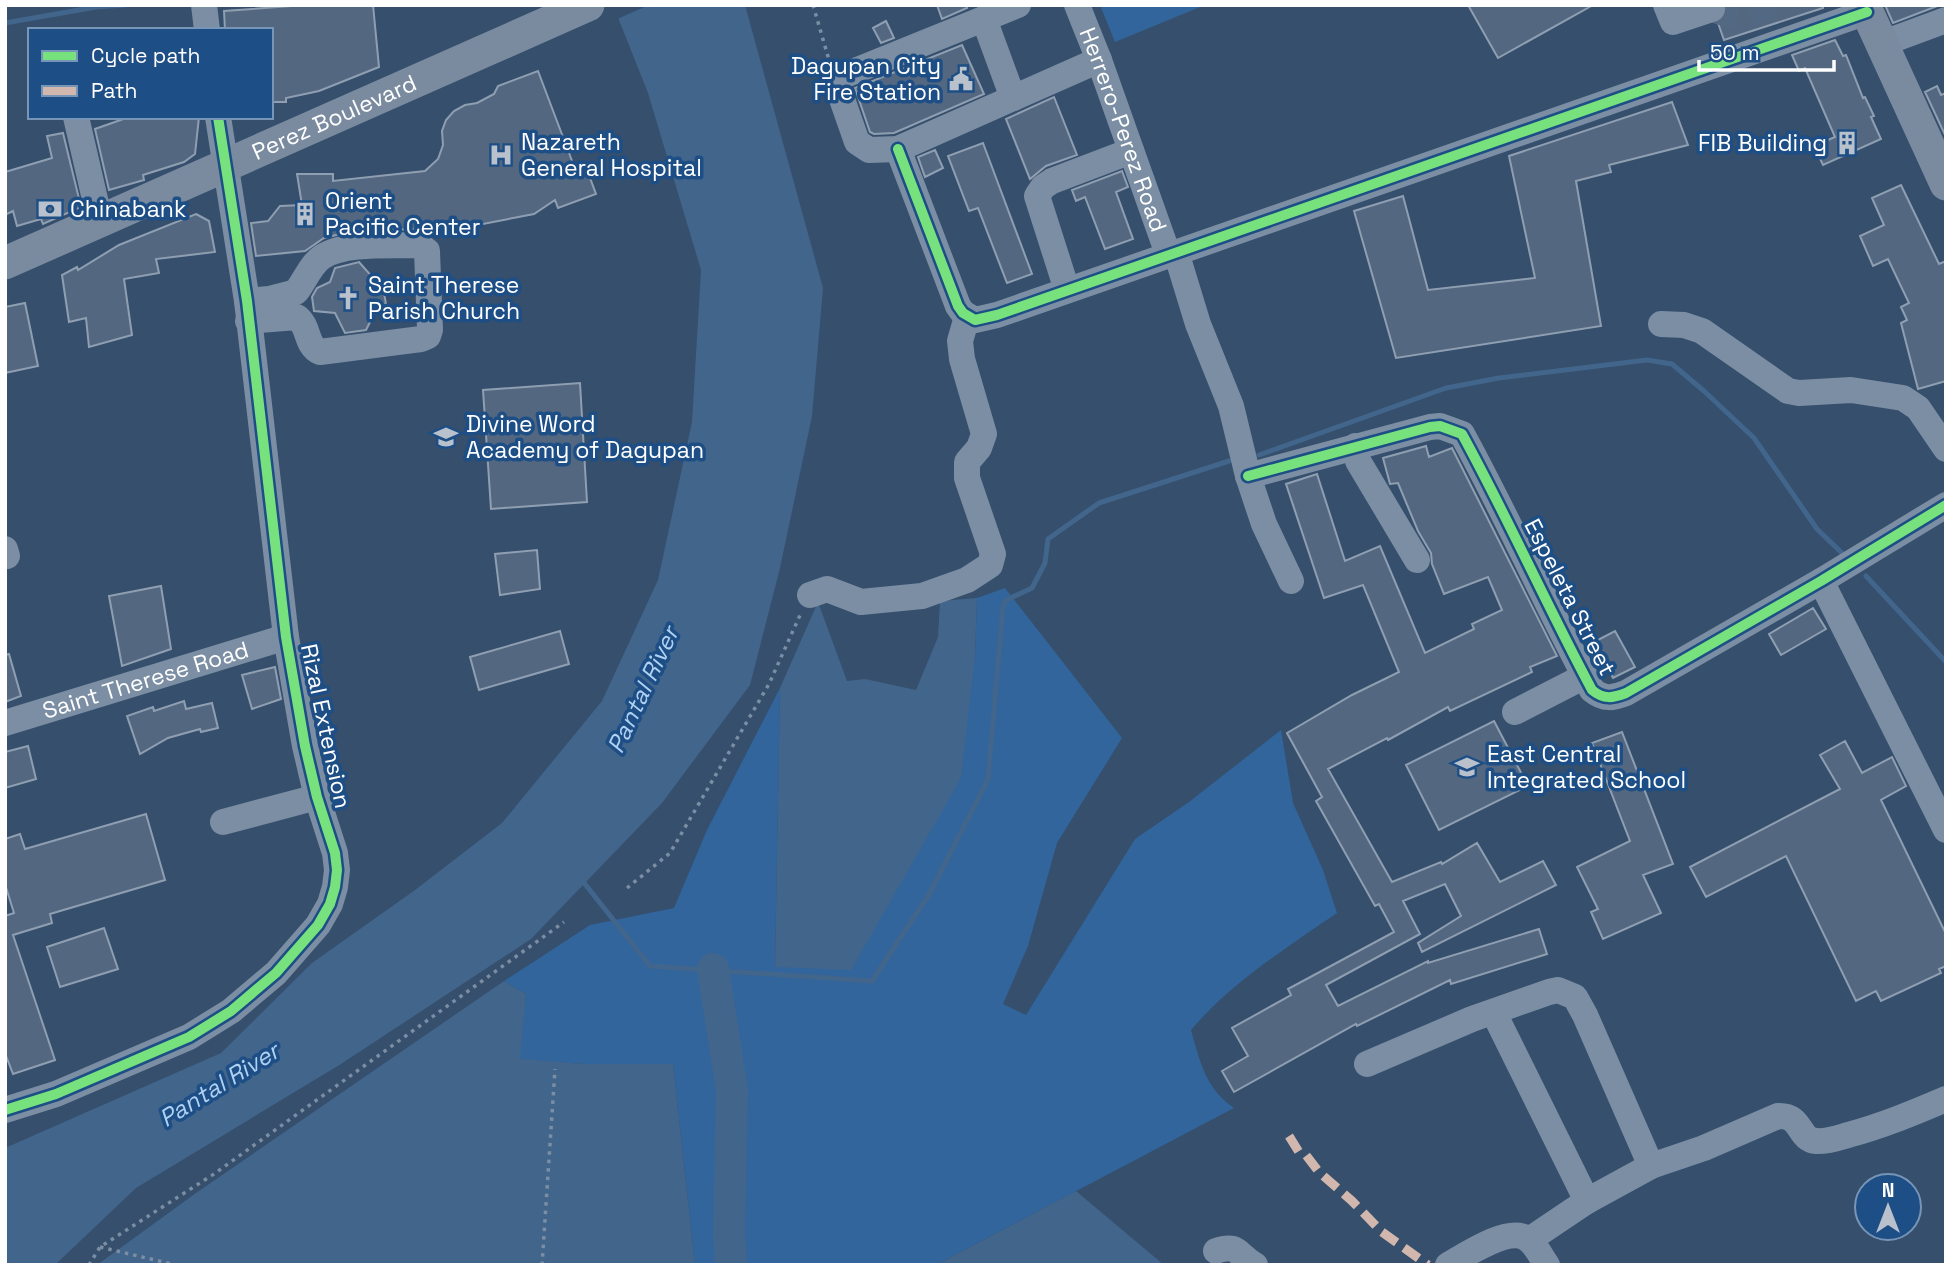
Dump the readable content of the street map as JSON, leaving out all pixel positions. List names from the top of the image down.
{
  "streets": {
    "main road": ["Perez Boulevard"],
    "street": [
      "Herrero-Perez Road",
      "Espeleta Street",
      "Saint Therese Road",
      "Rizal Extension"
    ]
  },
  "crossings": [
    ["Perez Boulevard", "Rizal Extension"],
    ["Herrero-Perez Road", "Espeleta Street"],
    ["Saint Therese Road", "Rizal Extension"]
  ],
  "water": ["Pantal River"],
  "places": {
    "public building": ["Dagupan City Fire Station"],
    "building": ["FIB Building", "Orient Pacific Center"],
    "hospital": ["Nazareth General Hospital"],
    "bank": ["Chinabank"],
    "church": ["Saint Therese Parish Church"],
    "school or university": ["Divine Word Academy of Dagupan", "East Central Integrated School"]
  },
  "legend": ["Cycle path", "Path"],
  "scale_bar": "50 m",
  "north": "top"
}
